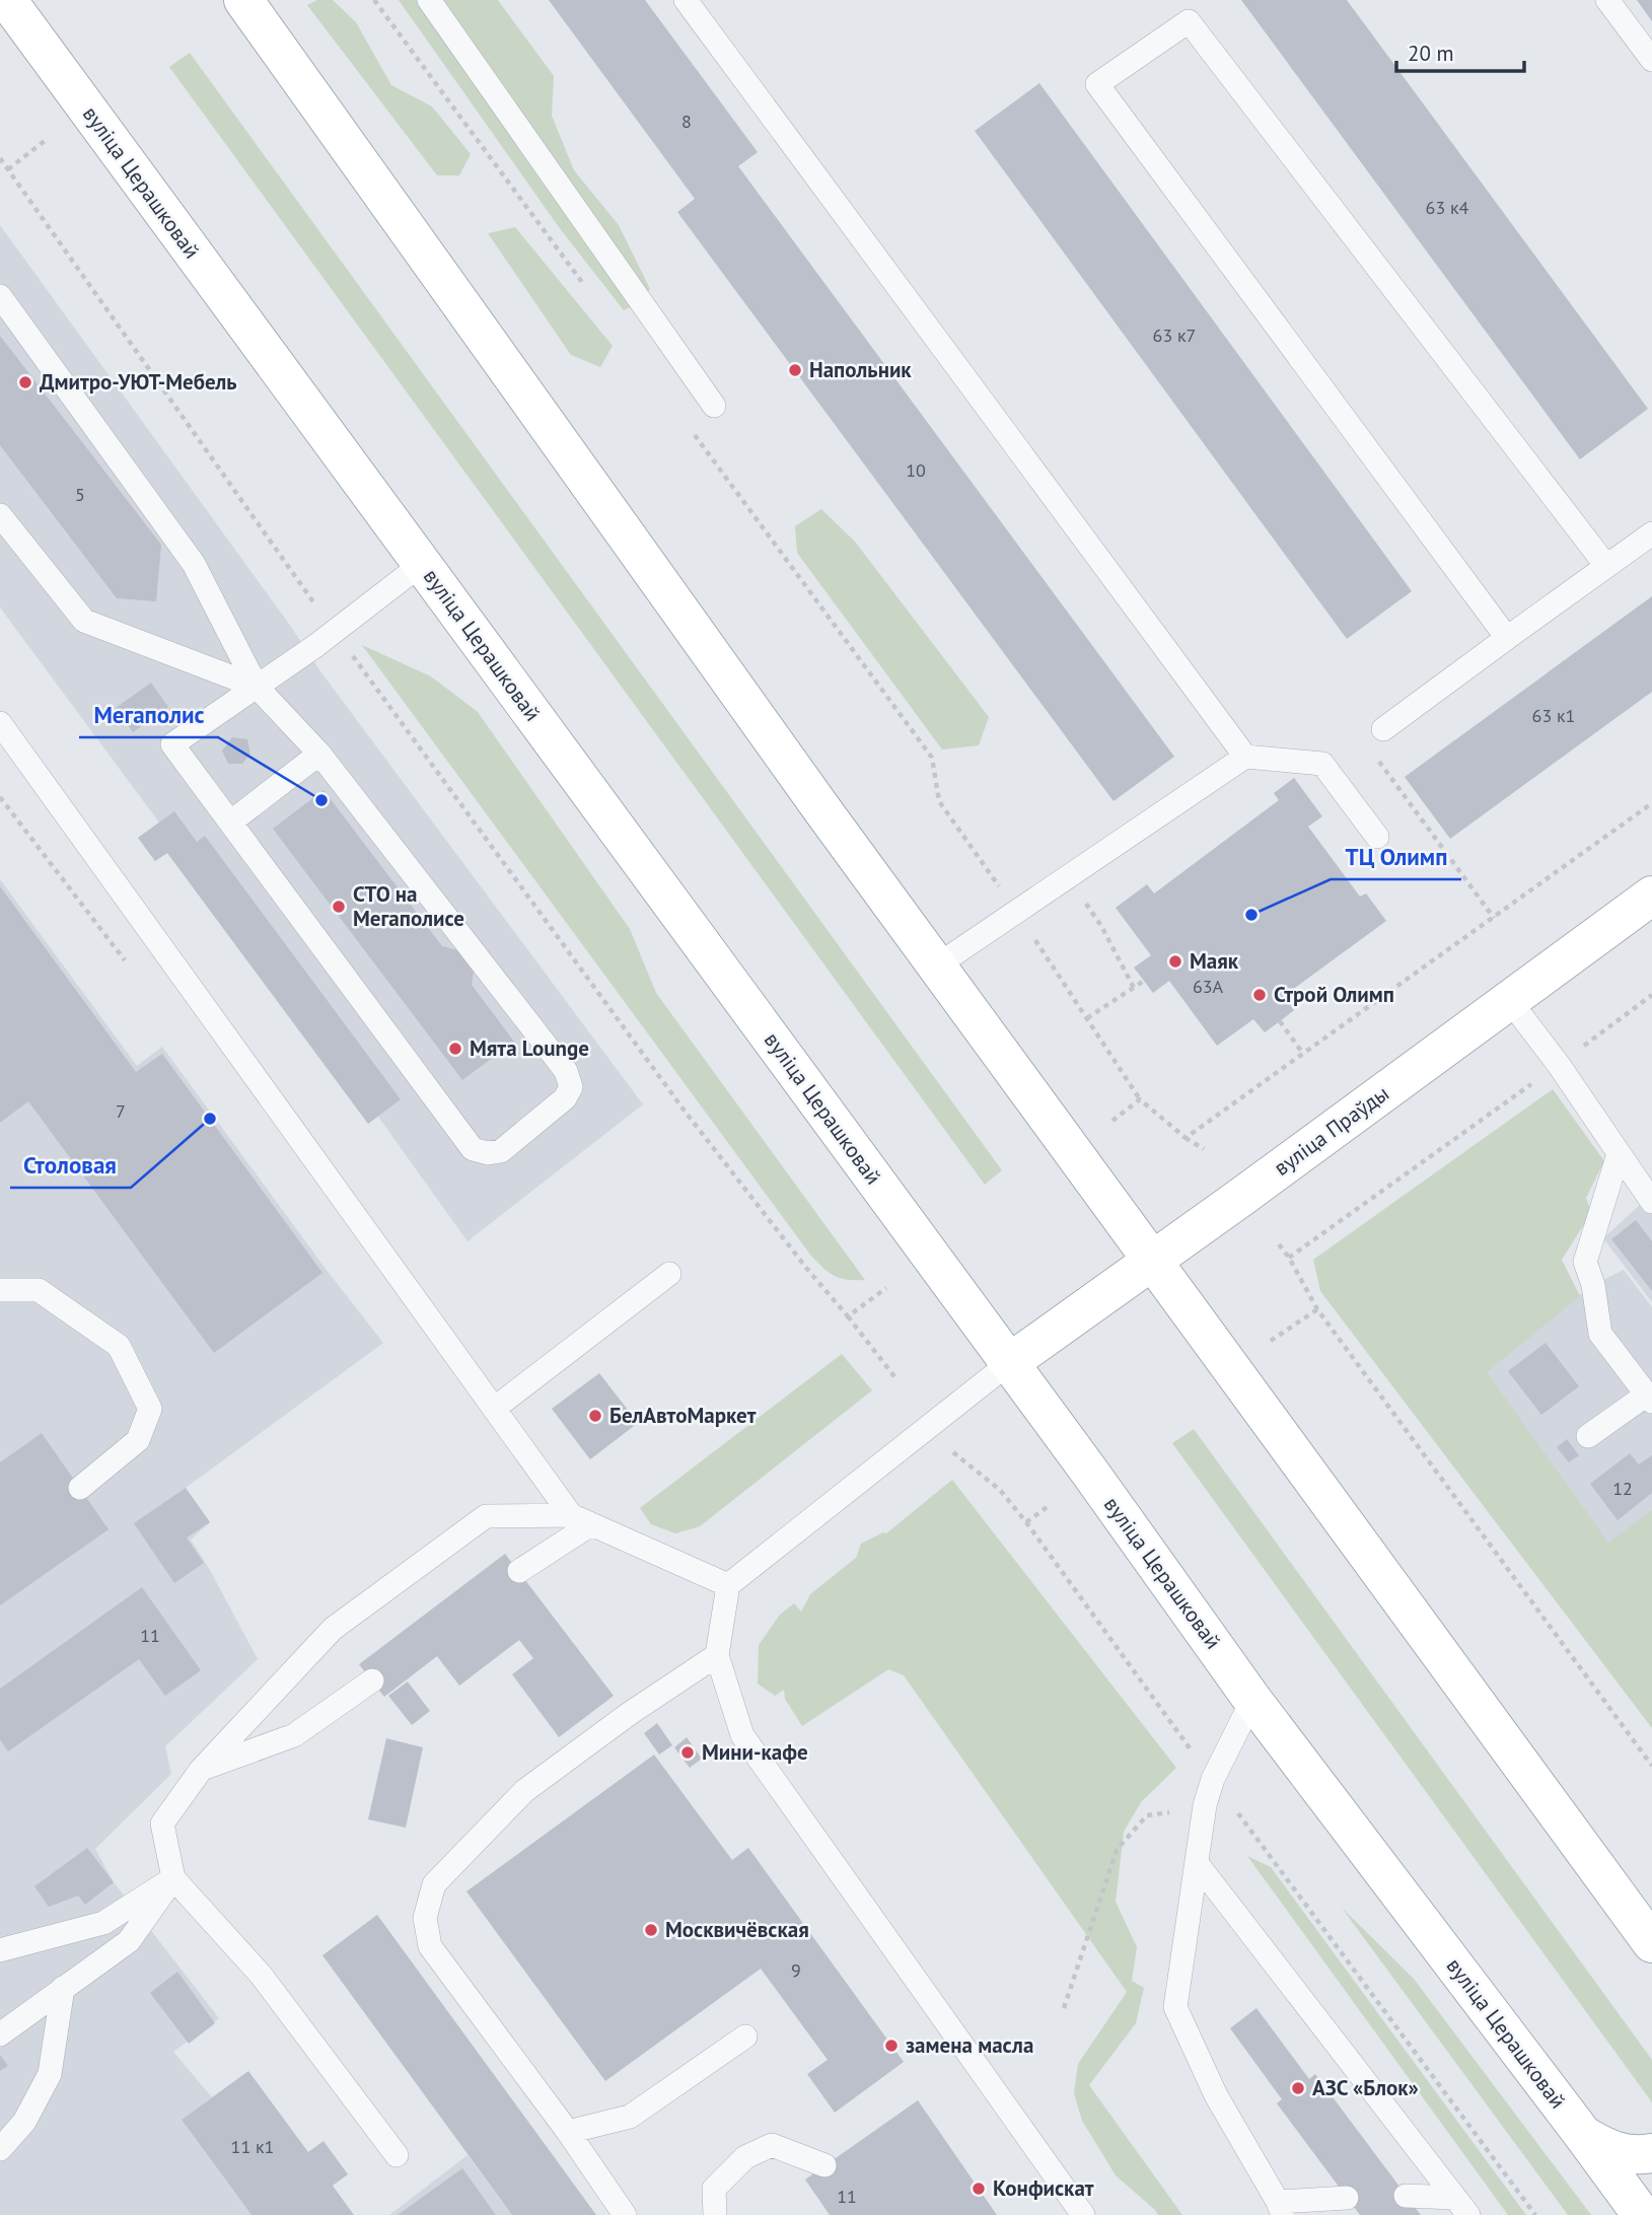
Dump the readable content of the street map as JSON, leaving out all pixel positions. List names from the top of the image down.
{
  "streets": {
    "main road": ["вуліца Церашковай", "вуліца Праўды"]
  },
  "crossings": [
    ["вуліца Церашковай", "вуліца Праўды"]
  ],
  "places": [
    "Напольник",
    "Дмитро-УЮТ-Мебель",
    "Мегаполис",
    "СТО на Мегаполисе",
    "ТЦ Олимп",
    "Маяк",
    "Строй Олимп",
    "Мята Lounge",
    "Столовая",
    "БелАвтоМаркет",
    "Мини-кафе",
    "Москвичёвская",
    "замена масла",
    "АЗС «Блок»",
    "Конфискат"
  ],
  "house_numbers": [
    "8",
    "63 к4",
    "63 к7",
    "10",
    "5",
    "63 к1",
    "63А",
    "7",
    "12",
    "11",
    "9",
    "11 к1",
    "11"
  ],
  "scale_bar": "20 m"
}
